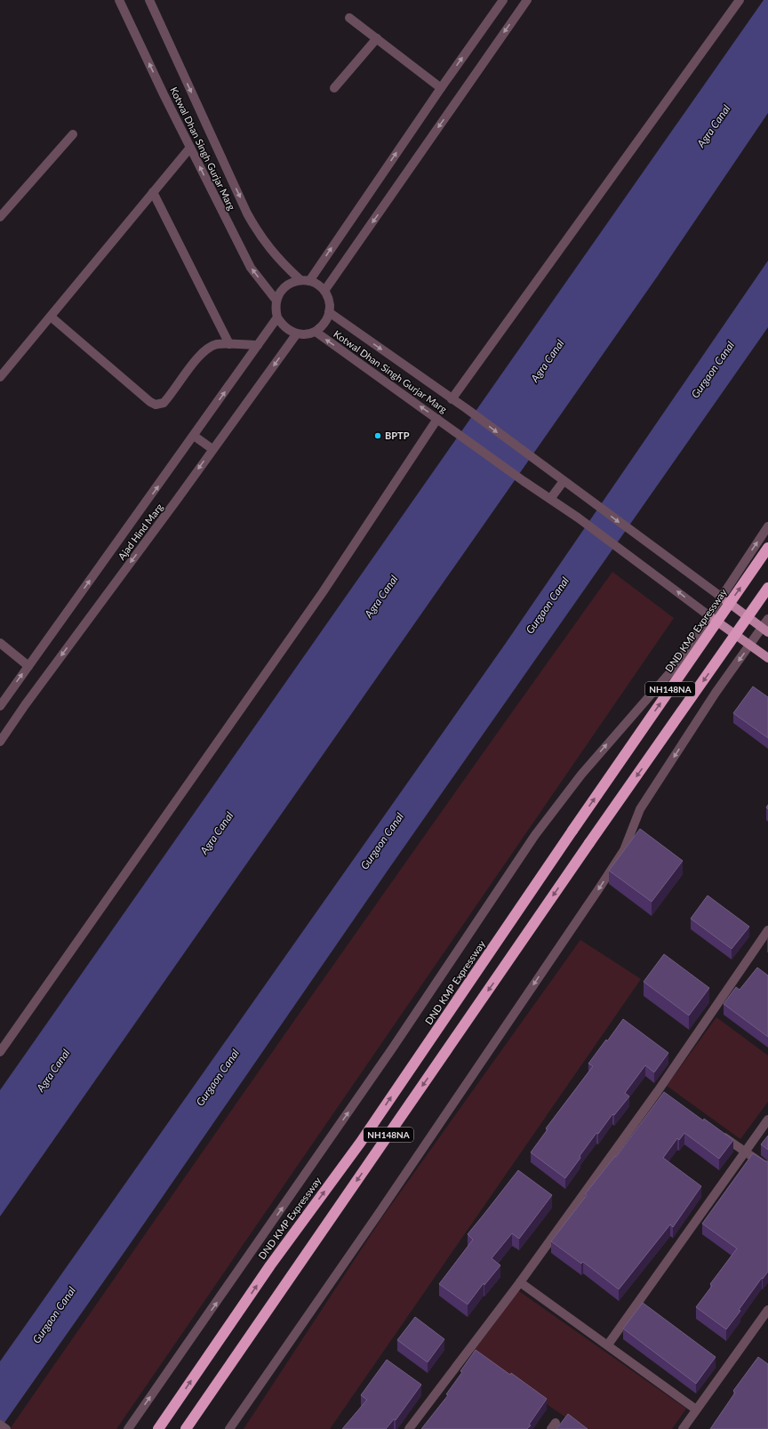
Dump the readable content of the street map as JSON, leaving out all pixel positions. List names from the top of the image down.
{
  "streets": {
    "highway": ["DND KMP Expressway", "NH148NA"],
    "street": ["Kotwal Dhan Singh Gurjar Marg", "Ajad Hind Marg"]
  },
  "crossings": [
    ["Kotwal Dhan Singh Gurjar Marg", "Ajad Hind Marg"]
  ],
  "water": ["Agra Canal", "Gurgaon Canal"],
  "places": ["BPTP"]
}
